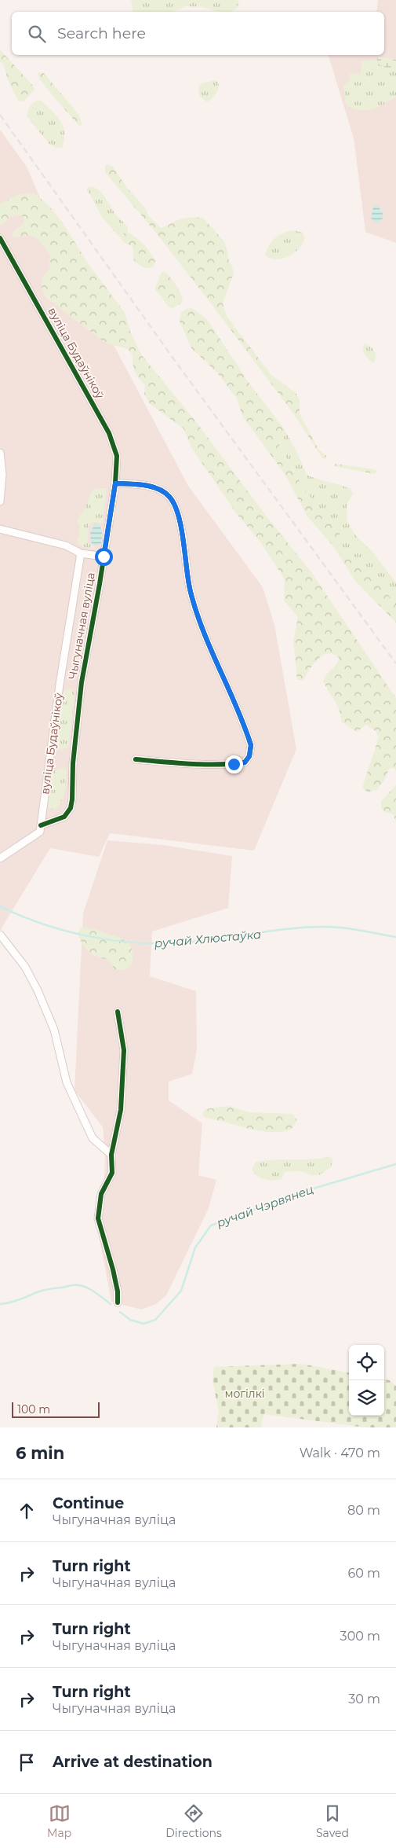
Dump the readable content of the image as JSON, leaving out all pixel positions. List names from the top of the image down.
{
  "streets": {
    "street": ["вуліца Будаўнікоў", "Чыгуначная вуліца"]
  },
  "crossings": [
    ["вуліца Будаўнікоў", "Чыгуначная вуліца"]
  ],
  "water": ["ручай Хлюстаўка", "ручай Чэрвянец"],
  "parks": ["могілкі"],
  "scale_bar": "100 m",
  "page": {
    "search": "Search here",
    "scale": "100 m",
    "heading": ["6 min", "Walk · 470 m"],
    "list": [
      ["Continue", "Чыгуначная вуліца", "80 m"],
      ["Turn right", "Чыгуначная вуліца", "60 m"],
      ["Turn right", "Чыгуначная вуліца", "300 m"],
      ["Turn right", "Чыгуначная вуліца", "30 m"],
      "Arrive at destination"
    ],
    "nav": ["Map", "Directions", "Saved"]
  }
}
